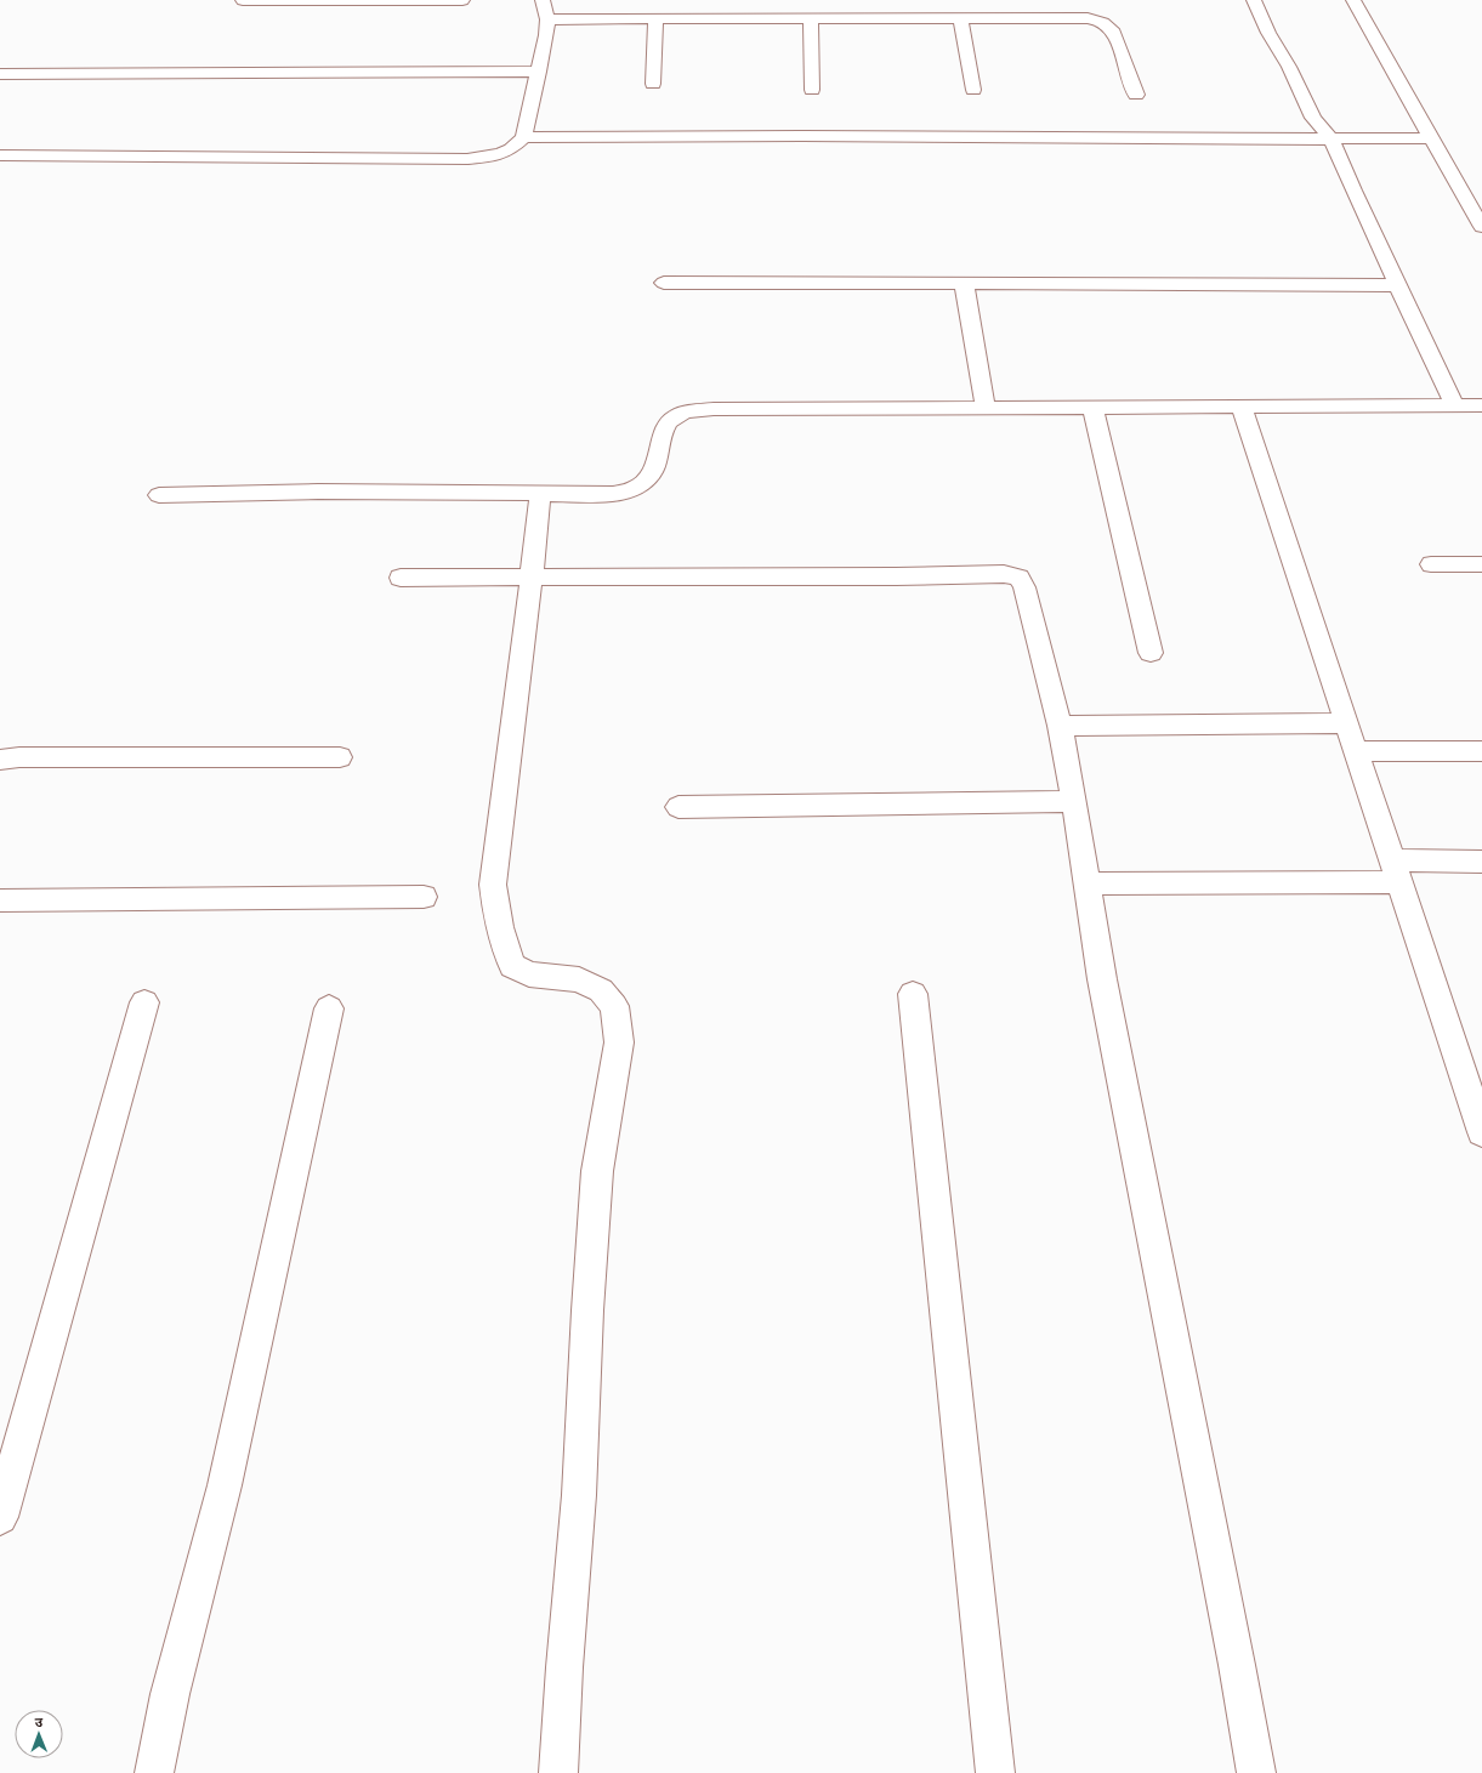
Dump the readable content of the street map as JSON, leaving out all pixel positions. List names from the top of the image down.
{
  "north": "top"
}
